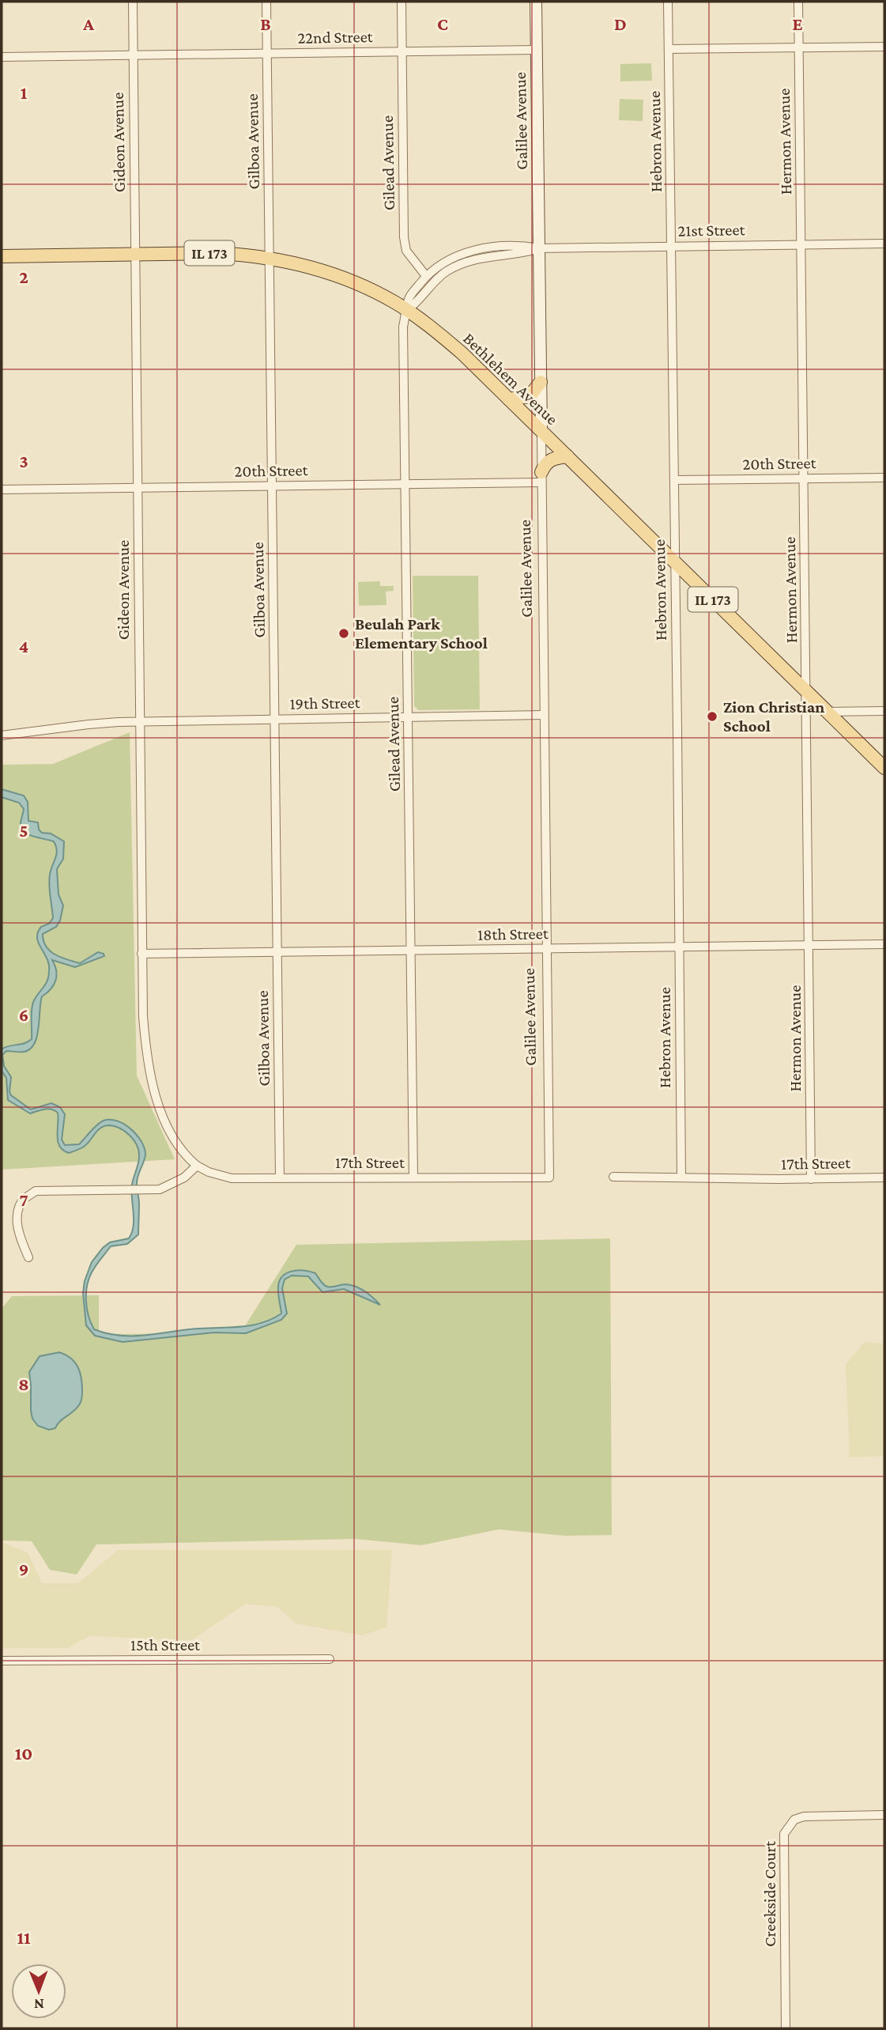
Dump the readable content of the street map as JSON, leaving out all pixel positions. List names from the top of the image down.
{
  "streets": {
    "main road": ["IL 173", "Bethlehem Avenue"],
    "street": [
      "22nd Street",
      "Galilee Avenue",
      "Gilboa Avenue",
      "Hebron Avenue",
      "Hermon Avenue",
      "Gideon Avenue",
      "Gilead Avenue",
      "21st Street",
      "20th Street",
      "19th Street",
      "18th Street",
      "17th Street",
      "15th Street",
      "Creekside Court"
    ]
  },
  "crossings": [
    ["22nd Street", "Galilee Avenue"],
    ["22nd Street", "Gilboa Avenue"],
    ["22nd Street", "Gideon Avenue"],
    ["22nd Street", "Gilead Avenue"],
    ["Galilee Avenue", "21st Street"],
    ["Galilee Avenue", "Bethlehem Avenue"],
    ["Galilee Avenue", "20th Street"],
    ["Galilee Avenue", "19th Street"],
    ["Galilee Avenue", "18th Street"],
    ["Galilee Avenue", "17th Street"],
    ["Gilboa Avenue", "Bethlehem Avenue"],
    ["Gilboa Avenue", "20th Street"],
    ["Gilboa Avenue", "19th Street"],
    ["Gilboa Avenue", "18th Street"],
    ["Gilboa Avenue", "17th Street"],
    ["Hebron Avenue", "21st Street"],
    ["Hebron Avenue", "Bethlehem Avenue"],
    ["Hebron Avenue", "20th Street"],
    ["Hebron Avenue", "18th Street"],
    ["Hebron Avenue", "17th Street"],
    ["Hermon Avenue", "21st Street"],
    ["Hermon Avenue", "Bethlehem Avenue"],
    ["Hermon Avenue", "20th Street"],
    ["Hermon Avenue", "18th Street"],
    ["Hermon Avenue", "17th Street"],
    ["Gideon Avenue", "Bethlehem Avenue"],
    ["Gideon Avenue", "20th Street"],
    ["Gideon Avenue", "19th Street"],
    ["Gideon Avenue", "18th Street"],
    ["Gideon Avenue", "17th Street"],
    ["Gilead Avenue", "21st Street"],
    ["Gilead Avenue", "Bethlehem Avenue"],
    ["Gilead Avenue", "20th Street"],
    ["Gilead Avenue", "19th Street"],
    ["Gilead Avenue", "18th Street"],
    ["Gilead Avenue", "17th Street"],
    ["21st Street", "Bethlehem Avenue"]
  ],
  "places": ["Beulah Park Elementary School", "Zion Christian School"],
  "north": "bottom",
  "grid": {
    "columns": [
      "A",
      "B",
      "C",
      "D",
      "E"
    ],
    "rows": [
      "1",
      "2",
      "3",
      "4",
      "5",
      "6",
      "7",
      "8",
      "9",
      "10",
      "11"
    ]
  }
}
